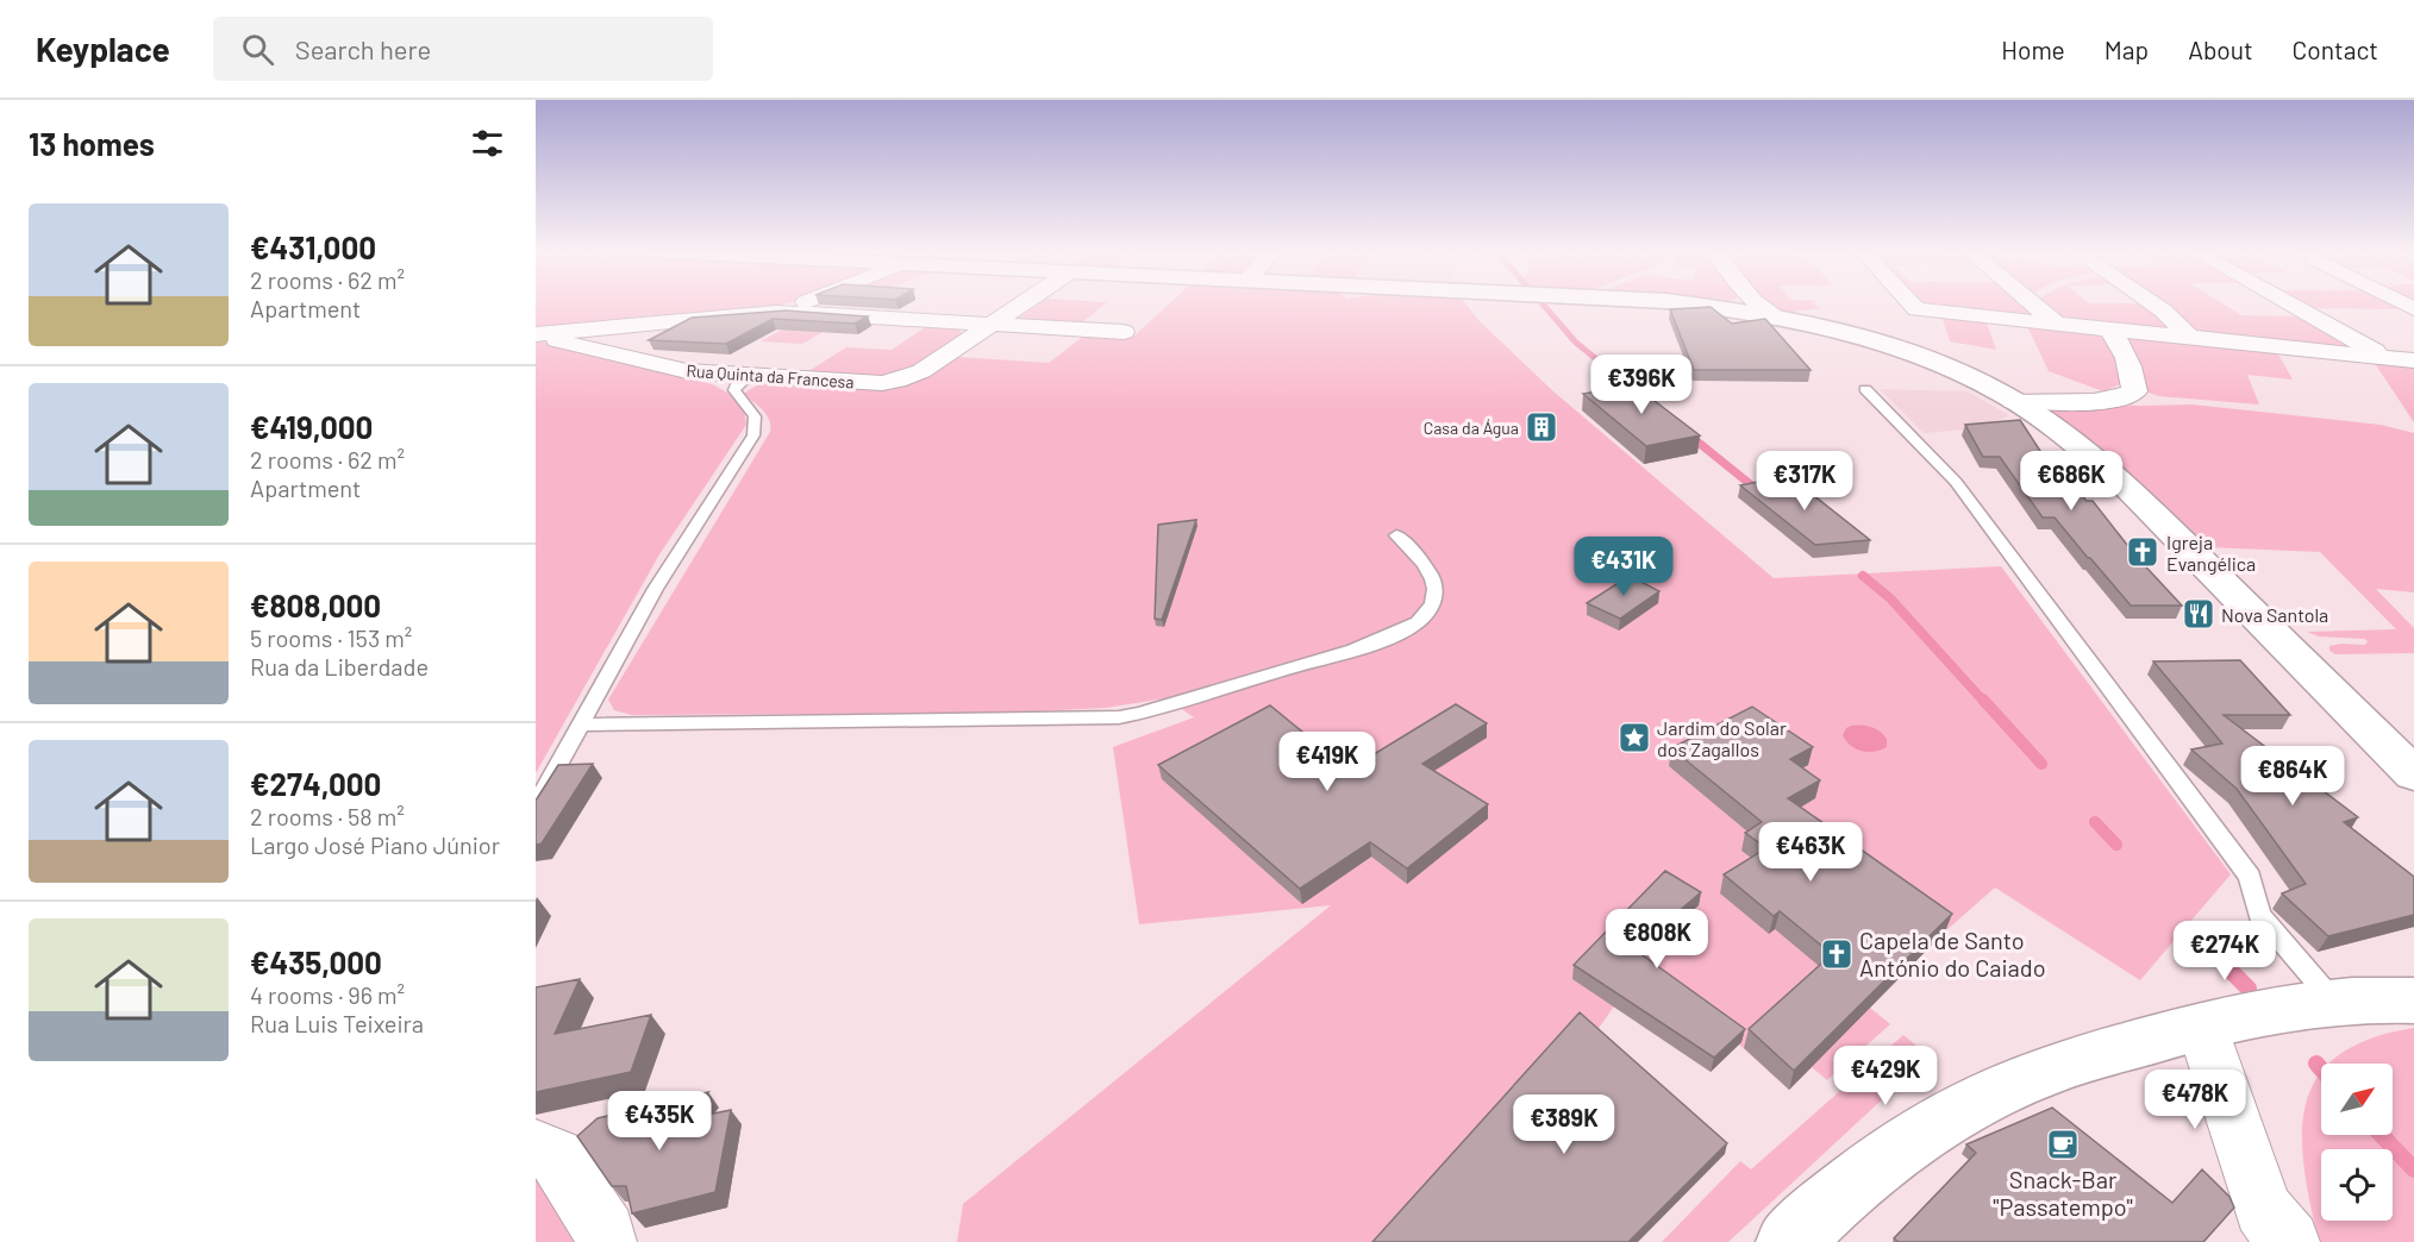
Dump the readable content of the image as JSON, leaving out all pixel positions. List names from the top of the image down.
{
  "streets": {
    "street": ["Rua Quinta da Francesa"]
  },
  "places": {
    "building": ["Casa da Água"],
    "church": ["Igreja Evangélica", "Capela de Santo António do Caiado"],
    "restaurant": ["Nova Santola"],
    "place": ["Jardim do Solar dos Zagallos"],
    "cafe": ["Snack-Bar \"Passatempo\""]
  },
  "north": "top right",
  "page": {
    "header": "Keyplace",
    "search": "Search here",
    "nav": [
      "Home",
      "Map",
      "About",
      "Contact"
    ],
    "heading": "13 homes",
    "list": [
      {
        "name": "€431,000",
        "note": "2 rooms · 62 m² · Apartment"
      },
      {
        "name": "€419,000",
        "note": "2 rooms · 62 m² · Apartment"
      },
      {
        "name": "€808,000",
        "note": "5 rooms · 153 m² · Rua da Liberdade"
      },
      {
        "name": "€274,000",
        "note": "2 rooms · 58 m² · Largo José Piano Júnior"
      },
      {
        "name": "€435,000",
        "note": "4 rooms · 96 m² · Rua Luis Teixeira"
      }
    ],
    "price": [
      "€396K",
      "€317K",
      "€686K",
      "€431K",
      "€419K",
      "€864K",
      "€463K",
      "€808K",
      "€274K",
      "€429K",
      "€478K",
      "€435K",
      "€389K"
    ]
  }
}
